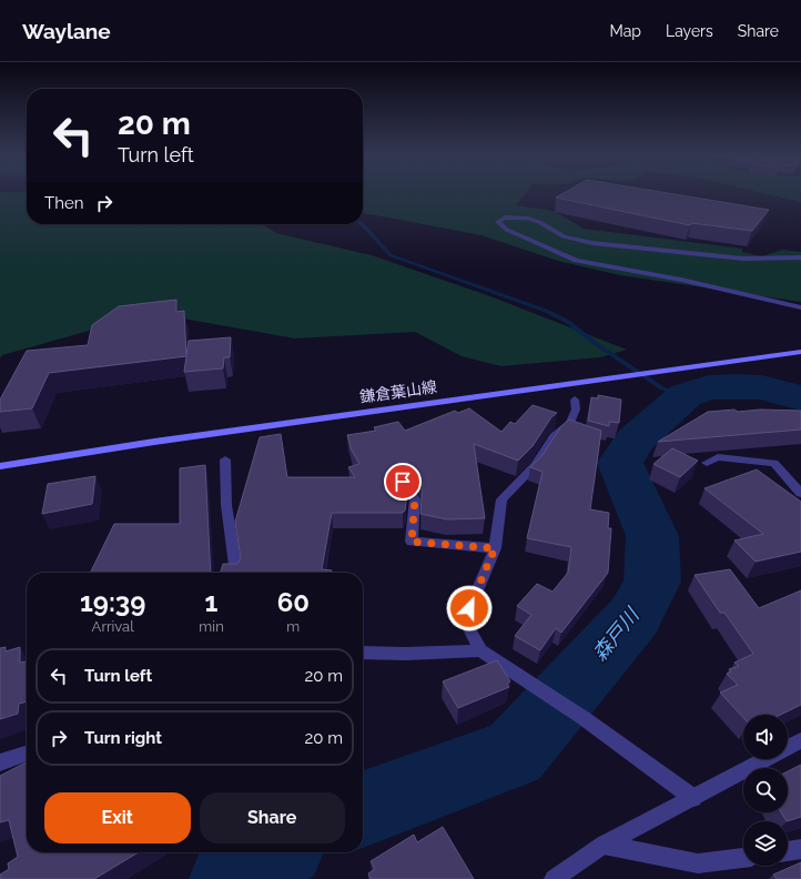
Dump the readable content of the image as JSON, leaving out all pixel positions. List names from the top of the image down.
{
  "streets": {
    "main road": ["鎌倉葉山線"]
  },
  "water": ["森戸川"],
  "page": {
    "header": "Waylane",
    "nav": ["Map", "Layers", "Share"],
    "turn": ["20 m", "Turn left"],
    "then": "Then",
    "eta": [
      "19:39",
      "Arrival",
      "1",
      "min",
      "60",
      "m"
    ],
    "list": [
      {
        "name": "Turn left",
        "value": "20 m"
      },
      {
        "name": "Turn right",
        "value": "20 m"
      }
    ],
    "buttons": ["Exit", "Share"]
  }
}
